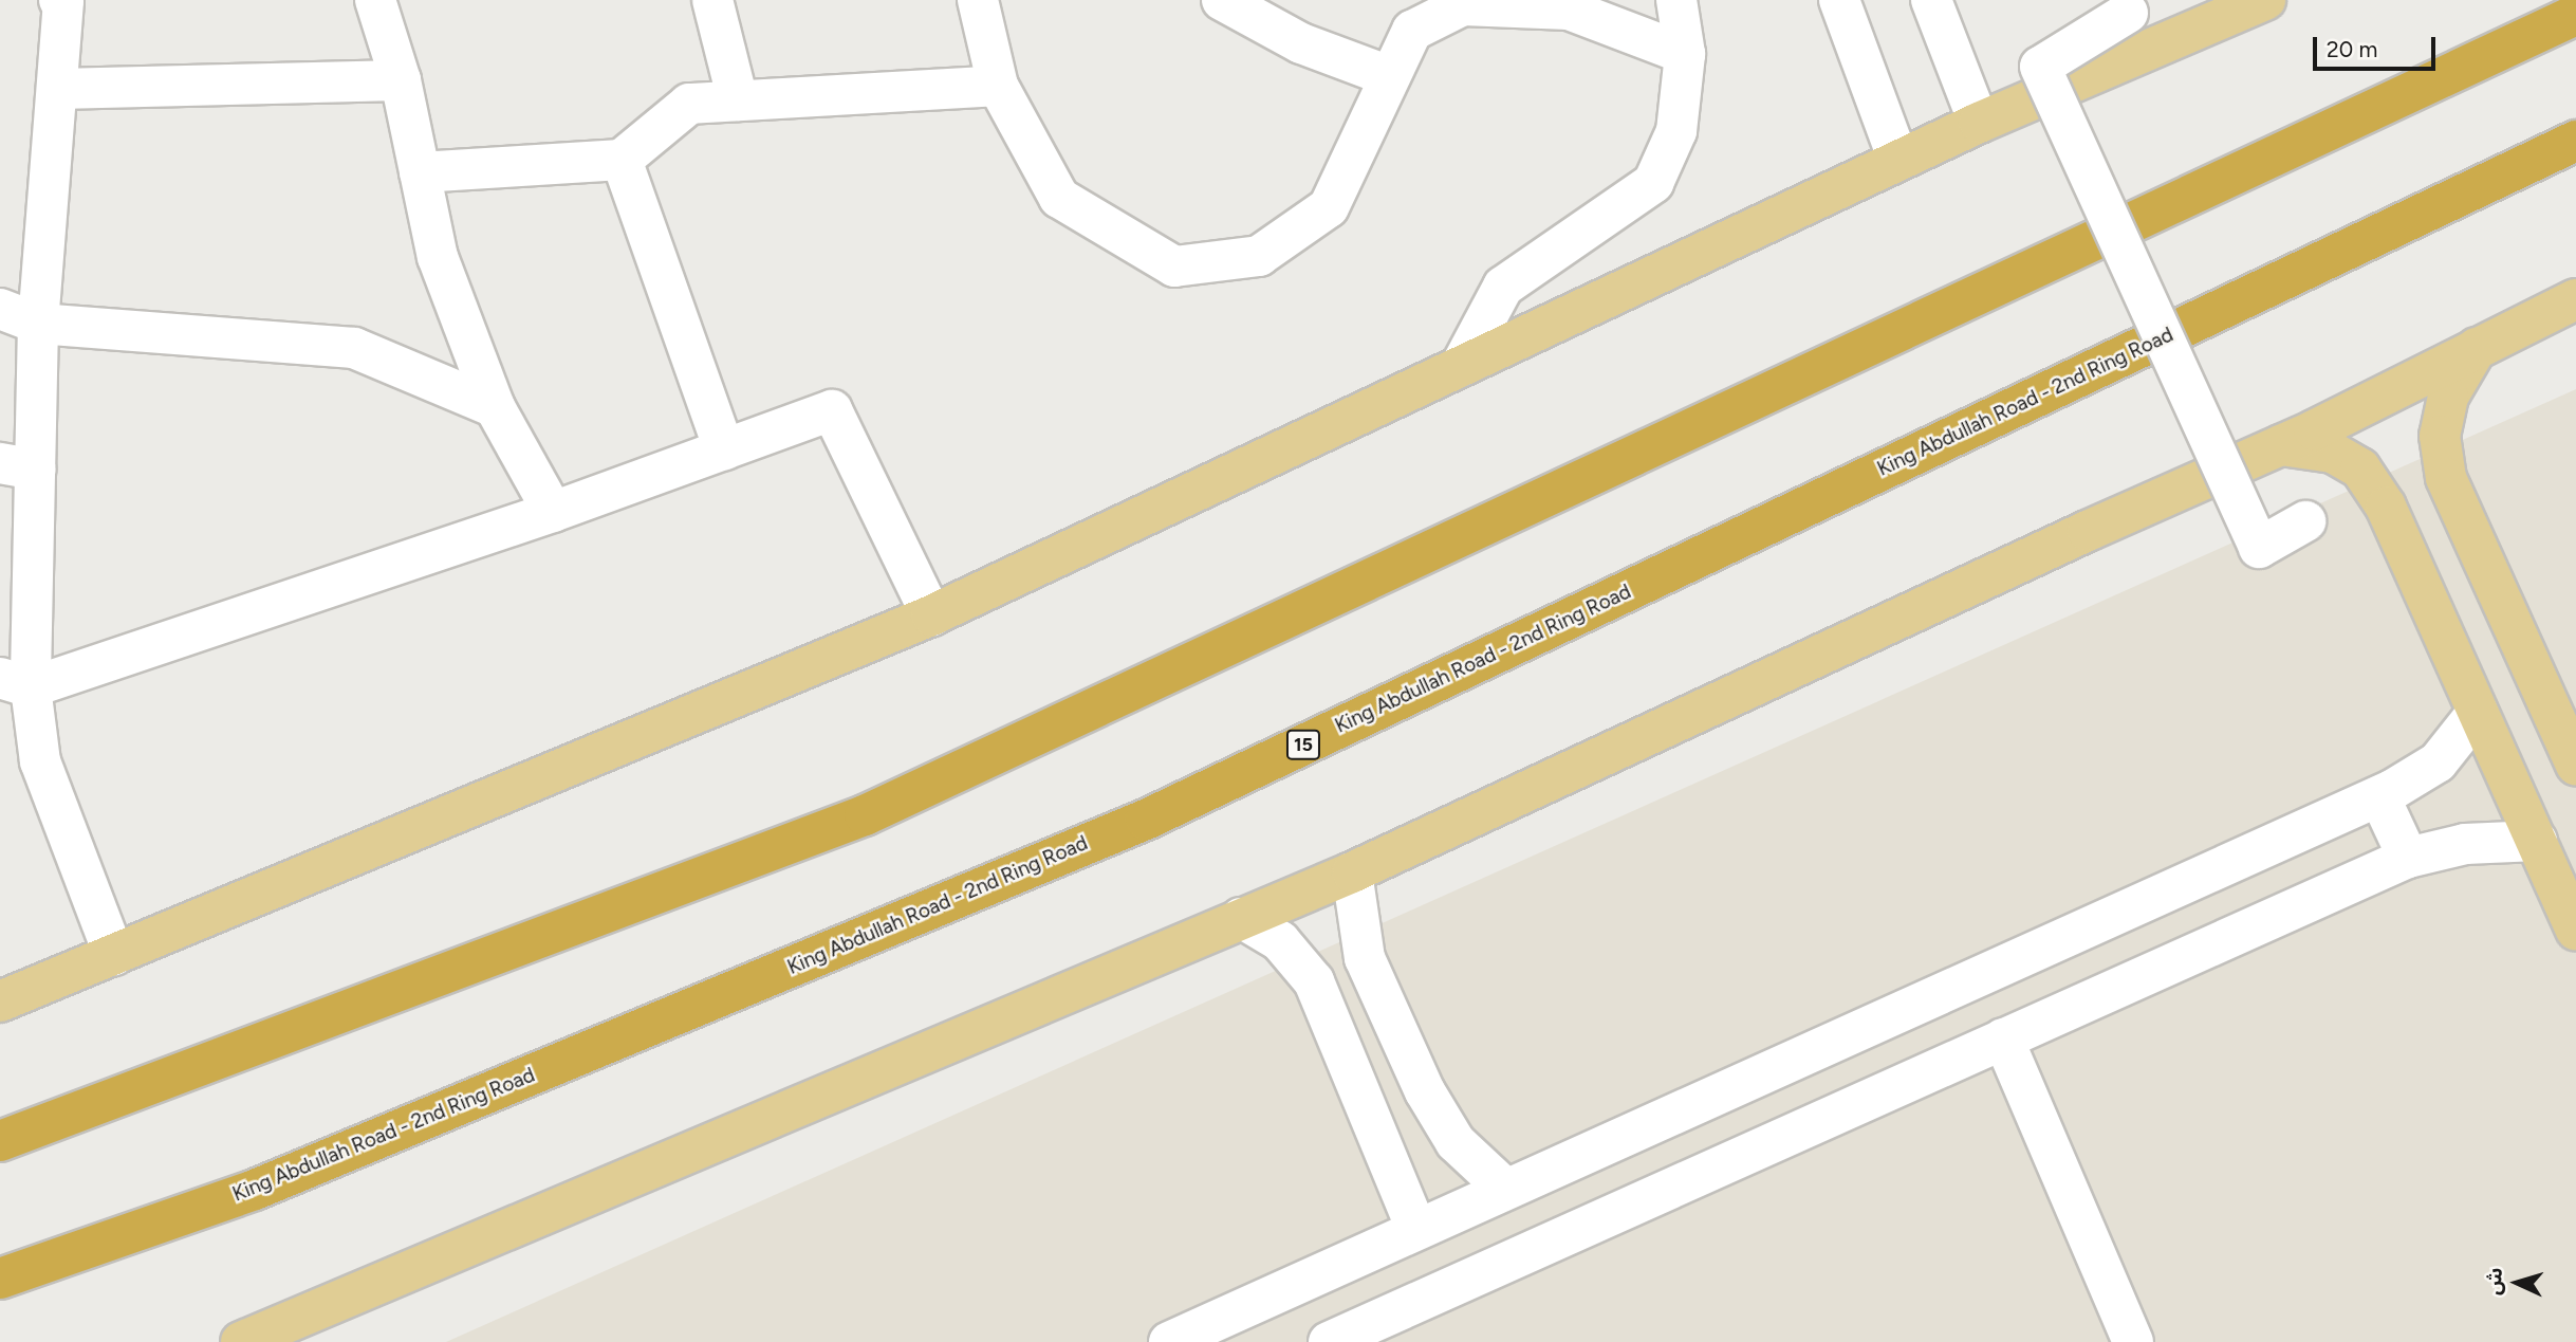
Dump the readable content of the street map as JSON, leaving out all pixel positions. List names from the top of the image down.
{
  "streets": {
    "highway": ["King Abdullah Road - 2nd Ring Road", "15"]
  },
  "scale_bar": "20 m",
  "north": "left"
}
